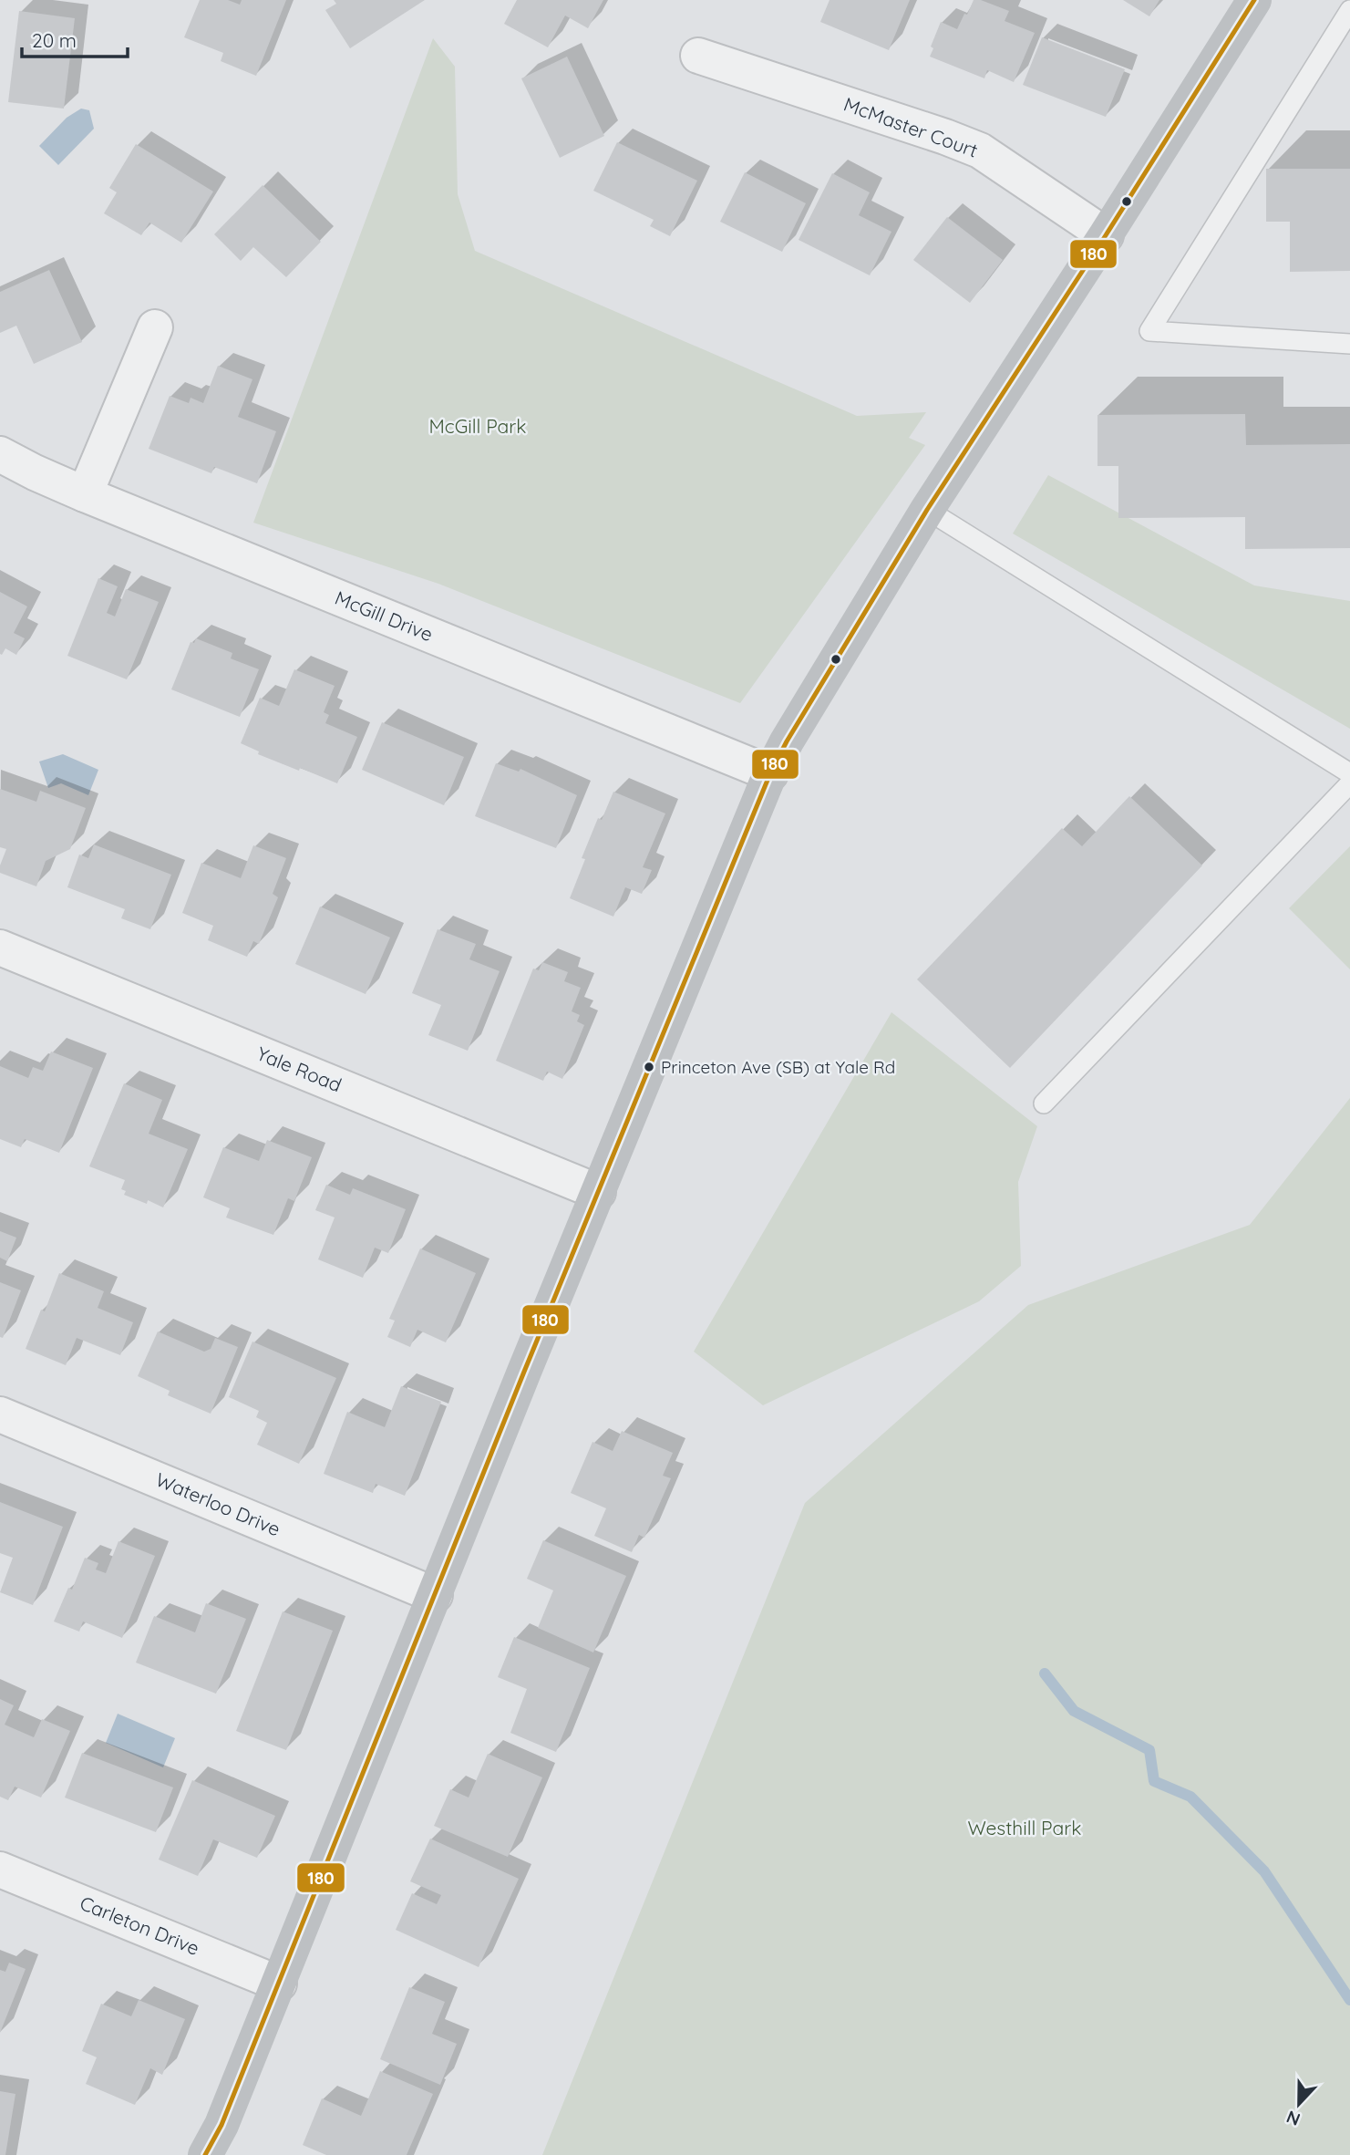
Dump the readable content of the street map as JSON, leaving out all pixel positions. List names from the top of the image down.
{
  "streets": {
    "street": [
      "McMaster Court",
      "McGill Drive",
      "Yale Road",
      "Waterloo Drive",
      "Carleton Drive"
    ]
  },
  "parks": ["McGill Park", "Westhill Park"],
  "places": ["Princeton Ave (SB) at Yale Rd"],
  "lines": ["transit line 180"],
  "scale_bar": "20 m",
  "north": "bottom"
}
